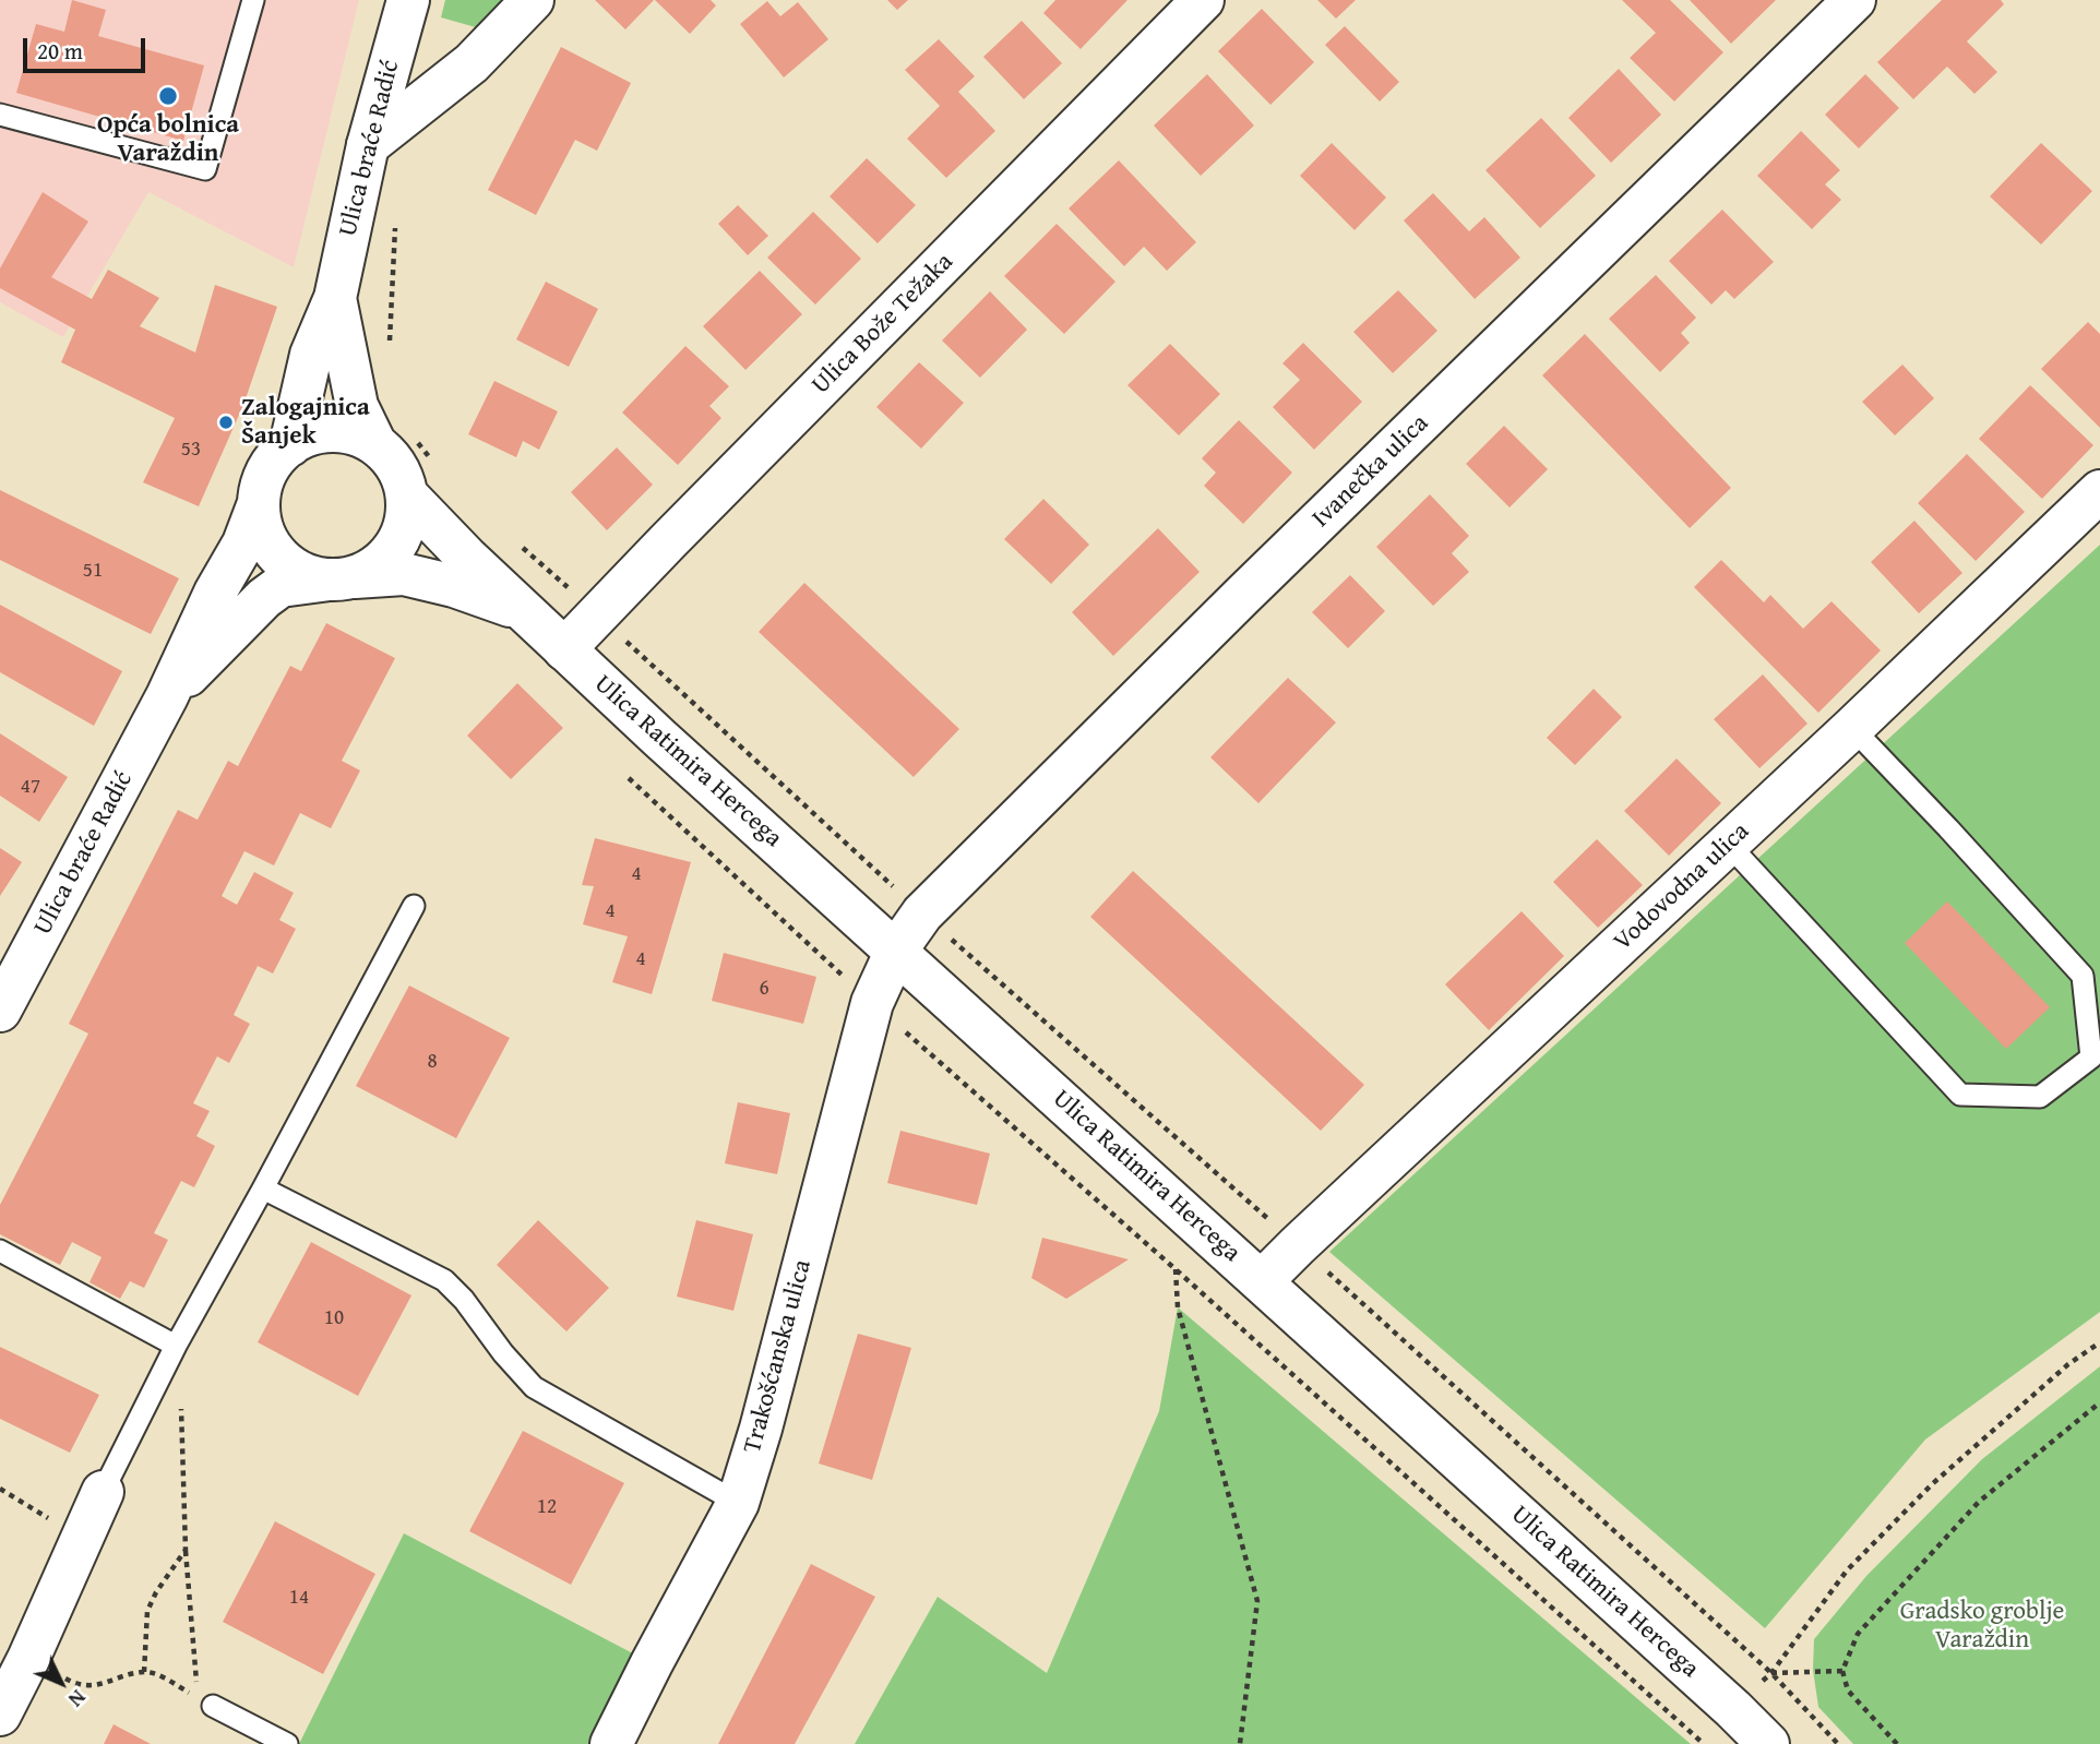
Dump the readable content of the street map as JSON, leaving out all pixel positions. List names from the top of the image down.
{
  "streets": {
    "street": [
      "Ulica braće Radić",
      "Ulica Bože Težaka",
      "Ivanečka ulica",
      "Ulica Ratimira Hercega",
      "Vodovodna ulica",
      "Trakošćanska ulica"
    ]
  },
  "crossings": [
    ["Ulica braće Radić", "Ulica Ratimira Hercega"],
    ["Ulica Bože Težaka", "Ulica Ratimira Hercega"],
    ["Ivanečka ulica", "Ulica Ratimira Hercega"],
    ["Ivanečka ulica", "Trakošćanska ulica"],
    ["Ulica Ratimira Hercega", "Vodovodna ulica"],
    ["Ulica Ratimira Hercega", "Trakošćanska ulica"]
  ],
  "parks": ["Gradsko groblje Varaždin"],
  "places": ["Opća bolnica Varaždin", "Zalogajnica Šanjek"],
  "house_numbers": [
    "53",
    "51",
    "47",
    "4",
    "4",
    "4",
    "6",
    "8",
    "10",
    "12",
    "14"
  ],
  "scale_bar": "20 m",
  "north": "bottom right"
}
